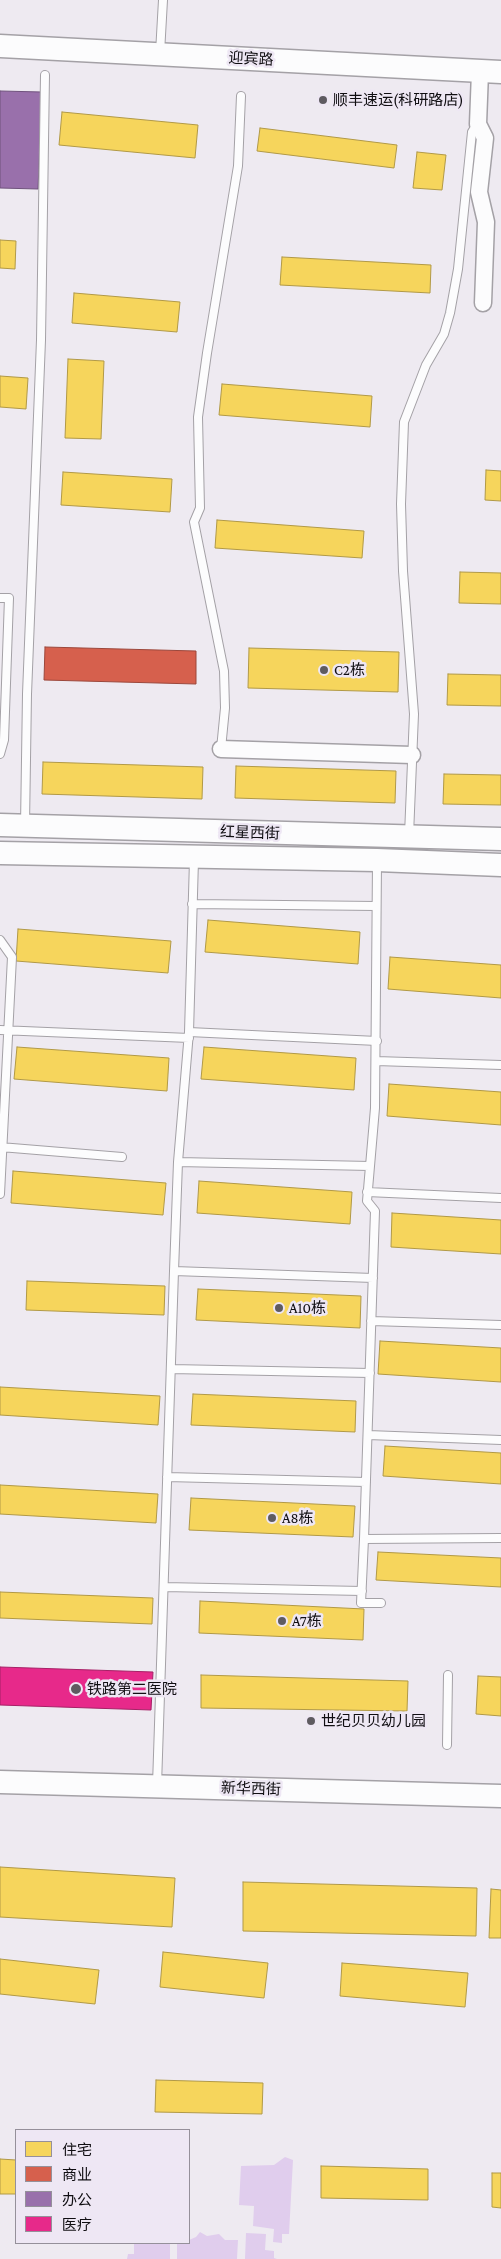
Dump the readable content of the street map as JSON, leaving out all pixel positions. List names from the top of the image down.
{
  "streets": {
    "main road": ["迎宾路", "红星西街", "新华西街"]
  },
  "places": [
    "顺丰速运(科研路店)",
    "C2栋",
    "A10栋",
    "A8栋",
    "A7栋",
    "铁路第二医院",
    "世纪贝贝幼儿园"
  ],
  "legend": [
    "住宅",
    "商业",
    "办公",
    "医疗"
  ]
}
